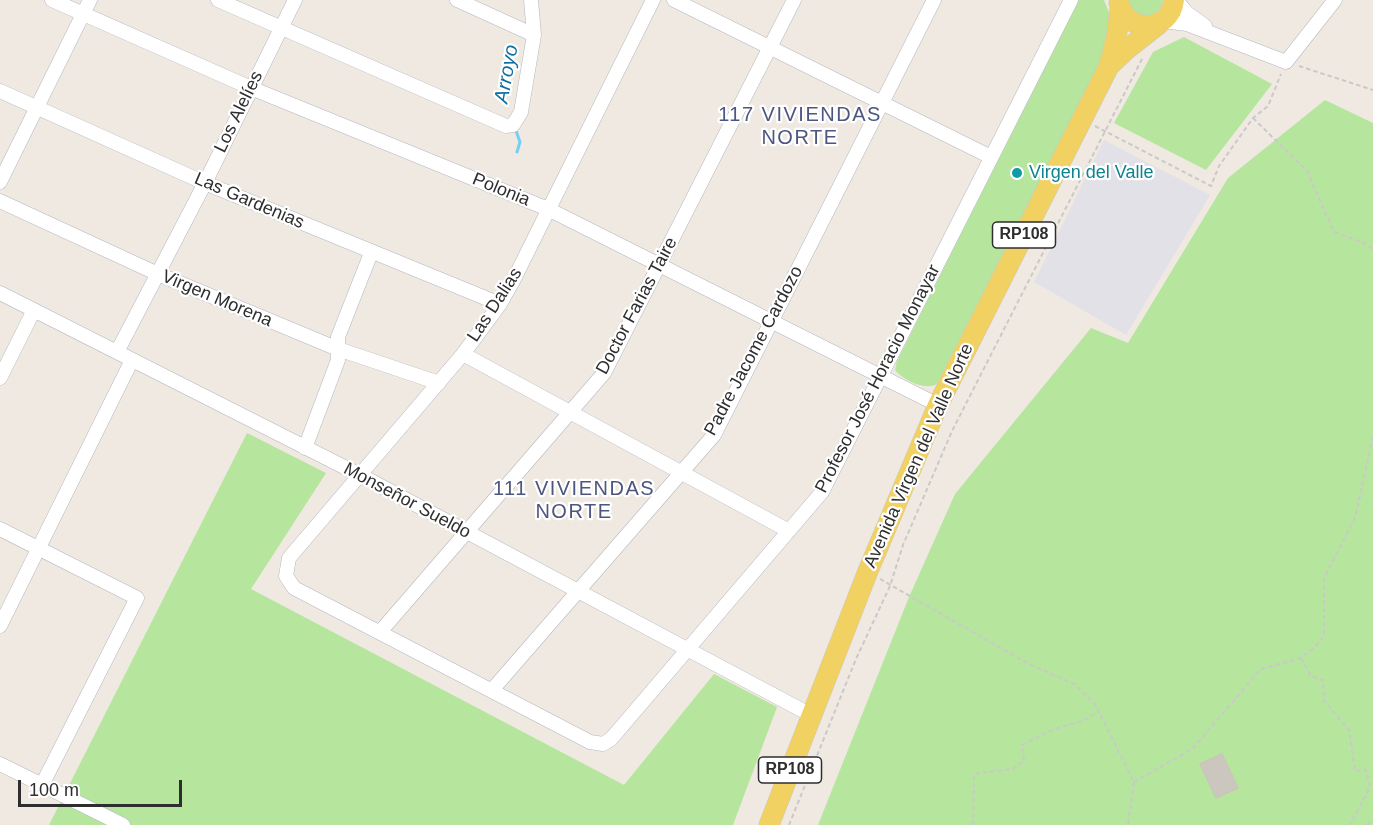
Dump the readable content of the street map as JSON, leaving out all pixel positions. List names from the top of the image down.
{
  "streets": {
    "main road": ["RP108", "Avenida Virgen del Valle Norte"],
    "street": [
      "Los Alelíes",
      "Polonia",
      "Las Gardenias",
      "Virgen Morena",
      "Las Dalias",
      "Doctor Farias Taire",
      "Padre Jacome Cardozo",
      "Profesor José Horacio Monayar",
      "Monseñor Sueldo"
    ]
  },
  "crossings": [
    ["Los Alelíes", "Polonia"],
    ["Los Alelíes", "Las Gardenias"],
    ["Los Alelíes", "Virgen Morena"],
    ["Los Alelíes", "Monseñor Sueldo"],
    ["Polonia", "Las Dalias"],
    ["Polonia", "Doctor Farias Taire"],
    ["Polonia", "Padre Jacome Cardozo"],
    ["Polonia", "Profesor José Horacio Monayar"],
    ["Polonia", "Avenida Virgen del Valle Norte"],
    ["Las Gardenias", "Las Dalias"],
    ["RP108", "Avenida Virgen del Valle Norte"],
    ["Virgen Morena", "Las Dalias"],
    ["Las Dalias", "Doctor Farias Taire"],
    ["Las Dalias", "Monseñor Sueldo"],
    ["Doctor Farias Taire", "Monseñor Sueldo"],
    ["Padre Jacome Cardozo", "Profesor José Horacio Monayar"],
    ["Padre Jacome Cardozo", "Monseñor Sueldo"],
    ["Profesor José Horacio Monayar", "Monseñor Sueldo"],
    ["Avenida Virgen del Valle Norte", "Monseñor Sueldo"]
  ],
  "districts": ["117 VIVIENDAS NORTE", "111 VIVIENDAS NORTE"],
  "water": ["Arroyo"],
  "places": ["Virgen del Valle"],
  "scale_bar": "100 m"
}
